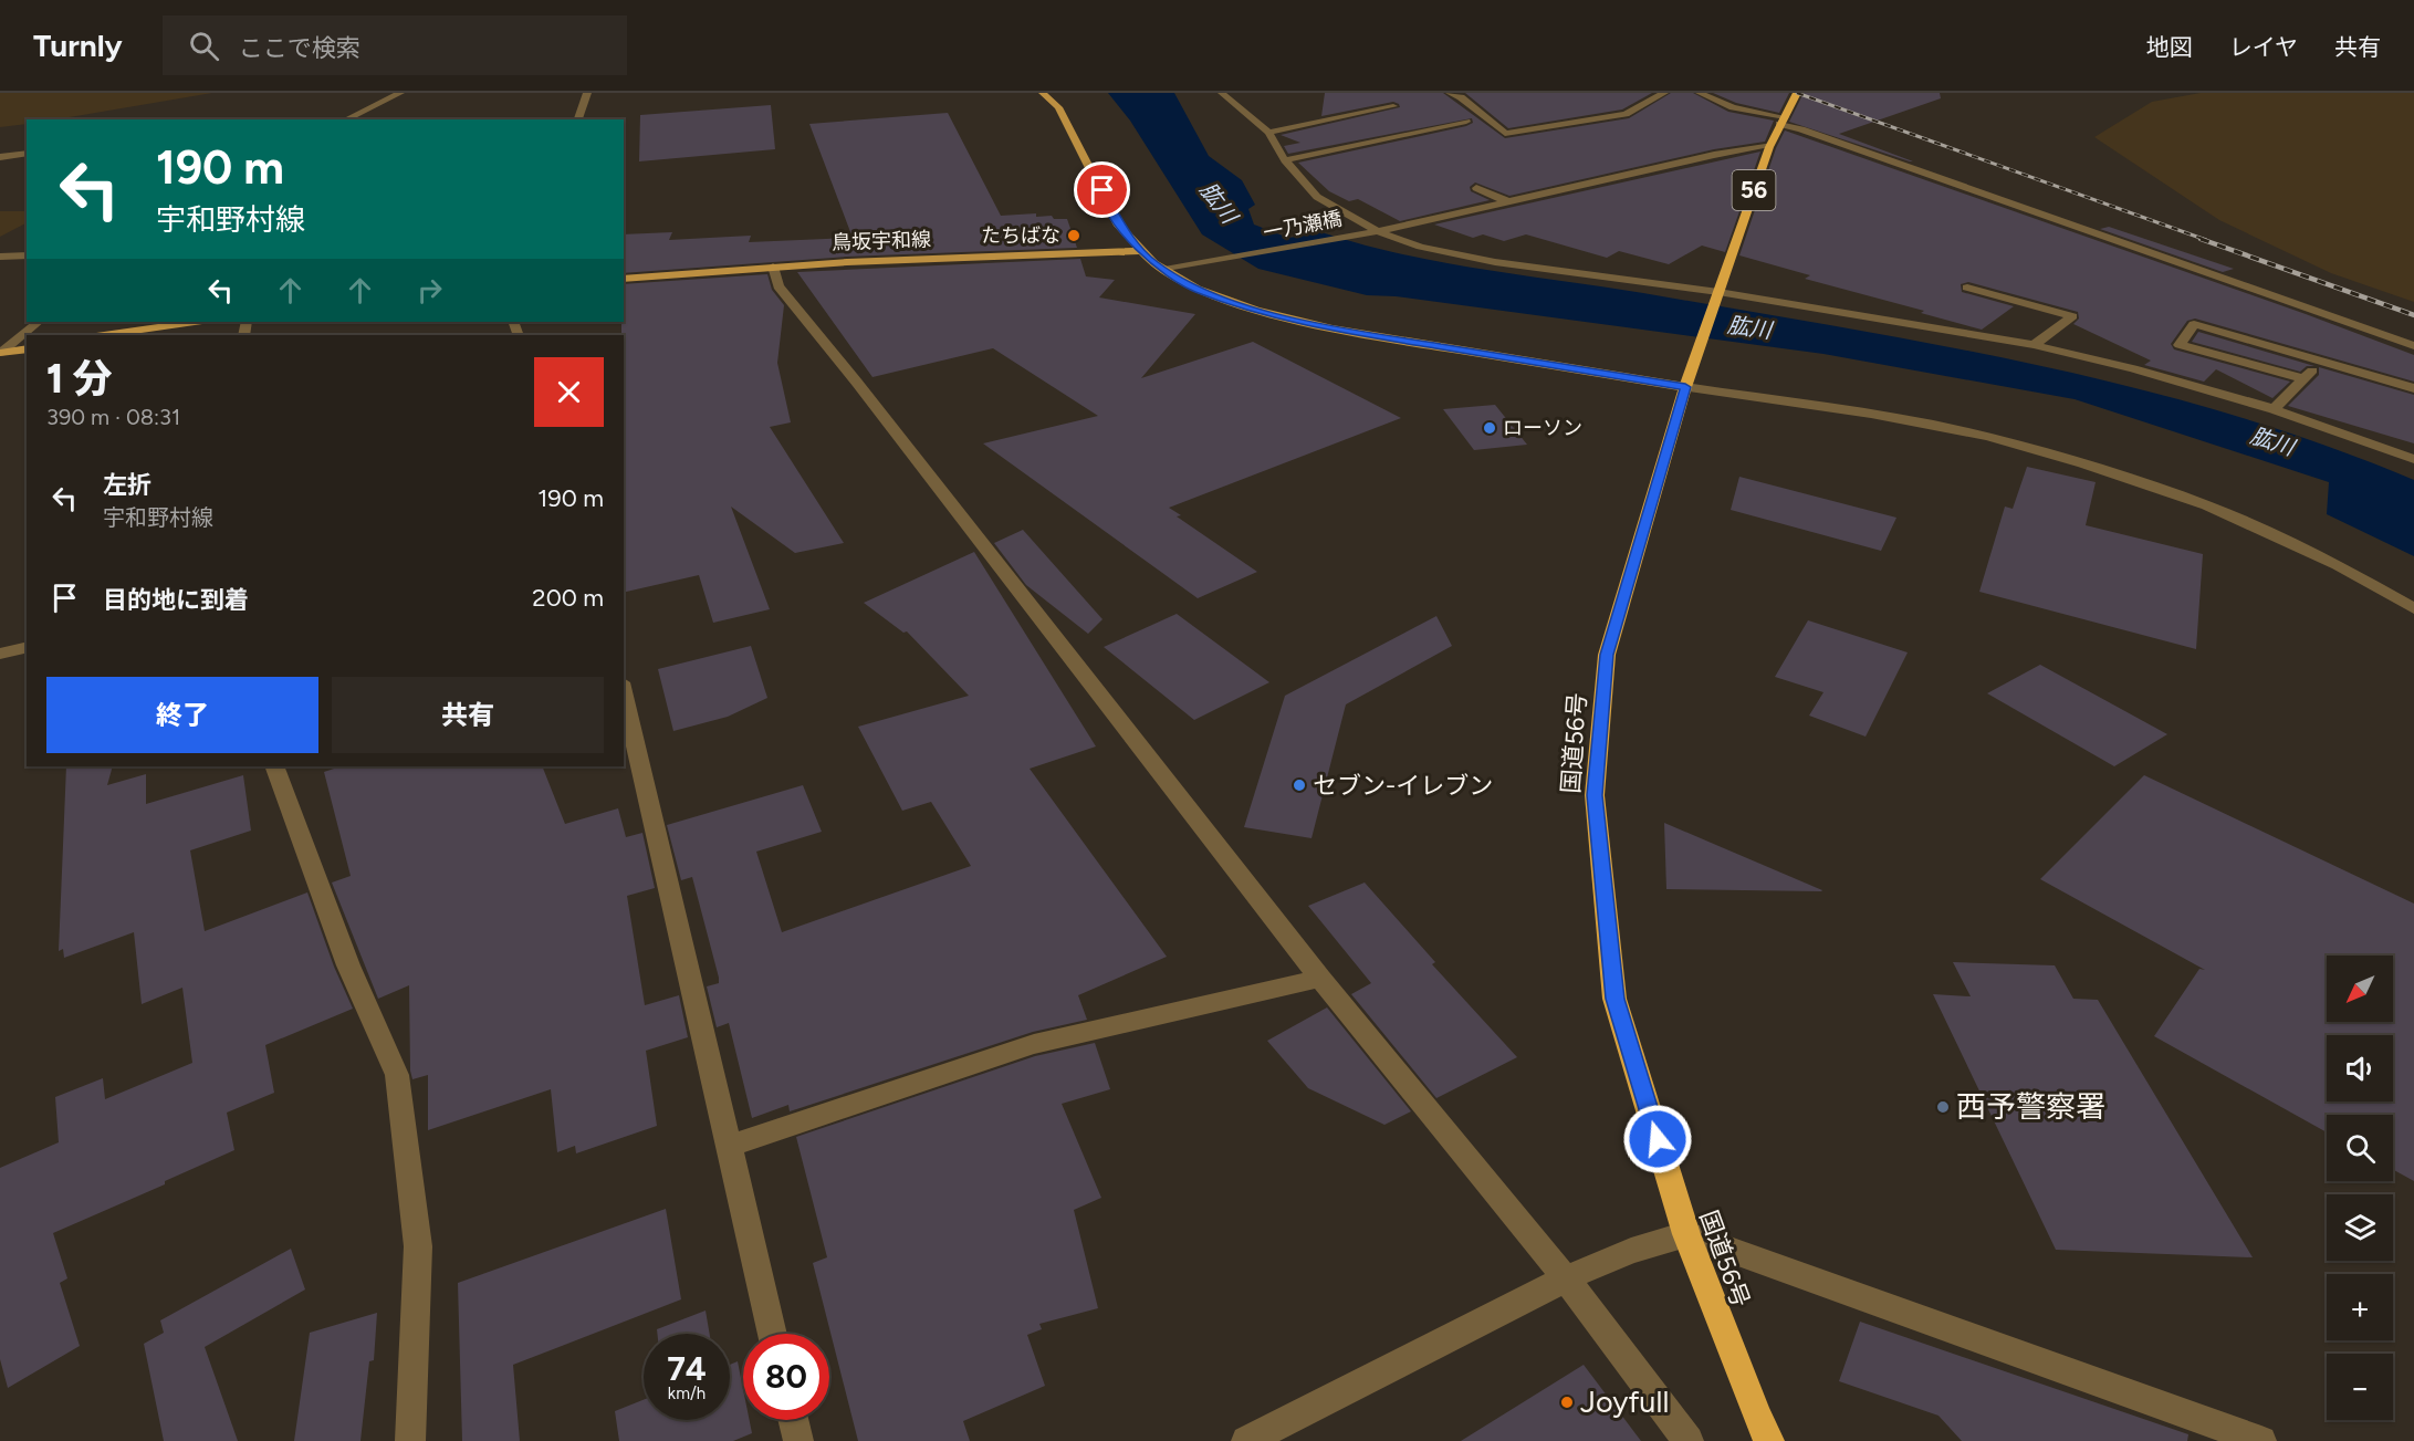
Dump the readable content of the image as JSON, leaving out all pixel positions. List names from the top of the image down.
{
  "streets": {
    "highway": ["56", "国道56号"],
    "main road": ["鳥坂宇和線"],
    "street": ["一乃瀬橋"]
  },
  "crossings": [
    ["一乃瀬橋", "国道56号"]
  ],
  "water": ["肱川"],
  "places": [
    "たちばな",
    "ローソン",
    "セブン-イレブン",
    "西予警察署",
    "Joyfull"
  ],
  "north": "bottom left",
  "page": {
    "header": "Turnly",
    "search": "ここで検索",
    "nav": ["地図", "レイヤ", "共有"],
    "turn": ["190 m", "宇和野村線"],
    "heading": ["1 分", "390 m · 08:31"],
    "list": [
      {
        "name": "左折",
        "note": "宇和野村線",
        "value": "190 m"
      },
      {
        "name": "目的地に到着",
        "value": "200 m"
      }
    ],
    "buttons": ["終了", "共有"],
    "map_buttons": ["+", "−"],
    "speed": "74 km/h",
    "limit": "80"
  }
}
